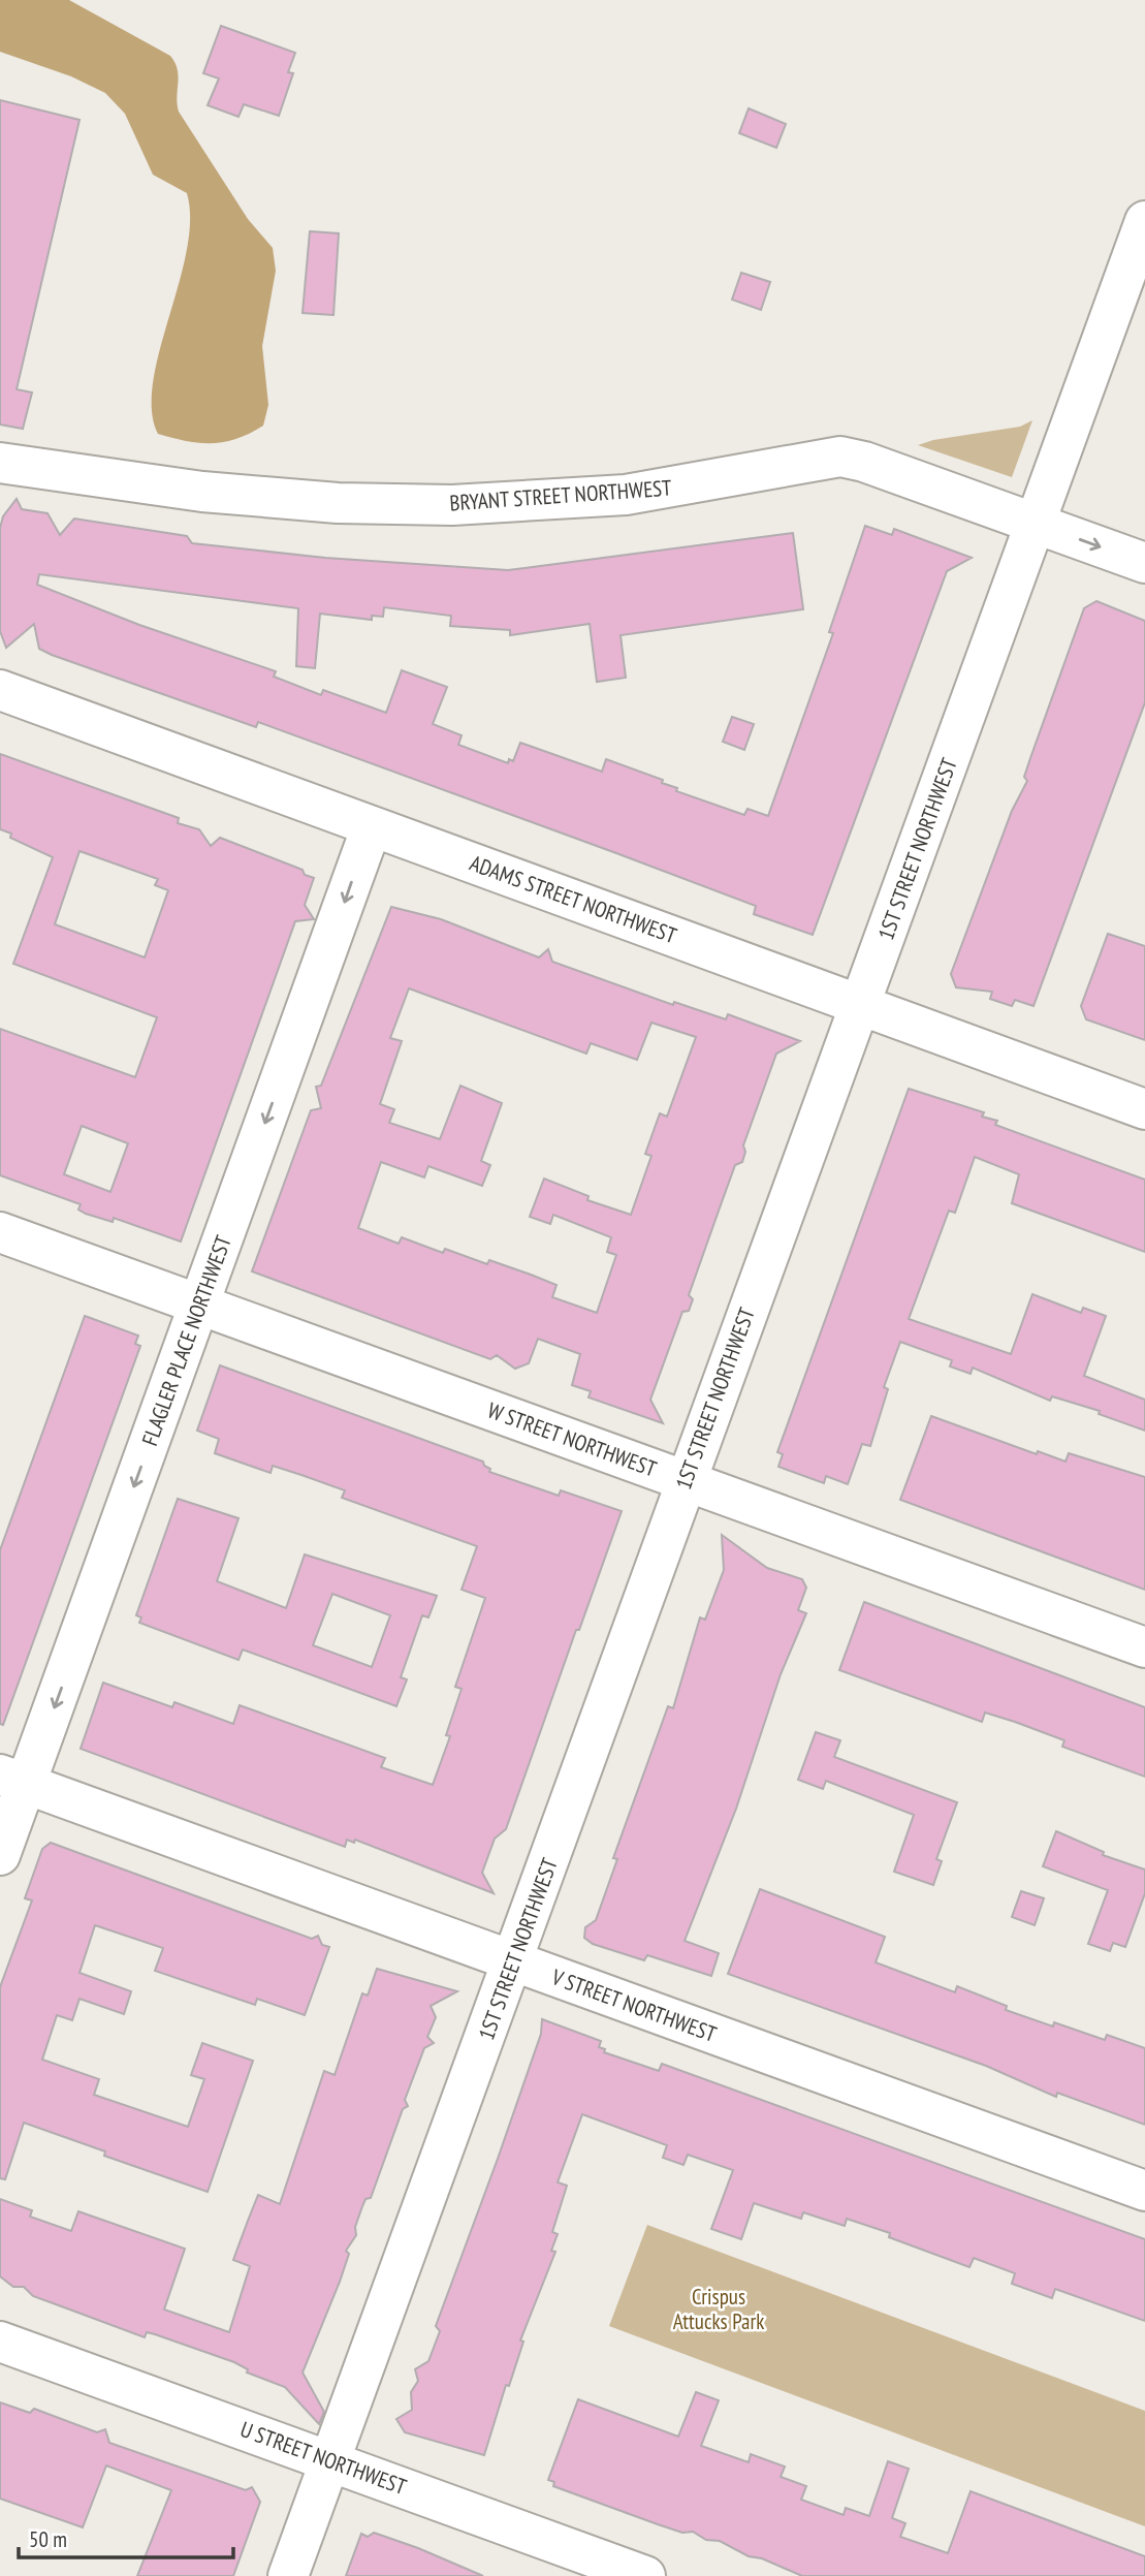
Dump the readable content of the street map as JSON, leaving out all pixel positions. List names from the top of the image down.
{
  "streets": {
    "street": [
      "BRYANT STREET NORTHWEST",
      "1ST STREET NORTHWEST",
      "ADAMS STREET NORTHWEST",
      "FLAGLER PLACE NORTHWEST",
      "W STREET NORTHWEST",
      "V STREET NORTHWEST",
      "U STREET NORTHWEST"
    ]
  },
  "crossings": [
    ["BRYANT STREET NORTHWEST", "1ST STREET NORTHWEST"],
    ["1ST STREET NORTHWEST", "ADAMS STREET NORTHWEST"],
    ["1ST STREET NORTHWEST", "W STREET NORTHWEST"],
    ["1ST STREET NORTHWEST", "V STREET NORTHWEST"],
    ["1ST STREET NORTHWEST", "U STREET NORTHWEST"],
    ["ADAMS STREET NORTHWEST", "FLAGLER PLACE NORTHWEST"],
    ["FLAGLER PLACE NORTHWEST", "W STREET NORTHWEST"],
    ["FLAGLER PLACE NORTHWEST", "V STREET NORTHWEST"]
  ],
  "one_way": ["FLAGLER PLACE NORTHWEST"],
  "parks": ["Crispus Attucks Park"],
  "scale_bar": "50 m"
}
